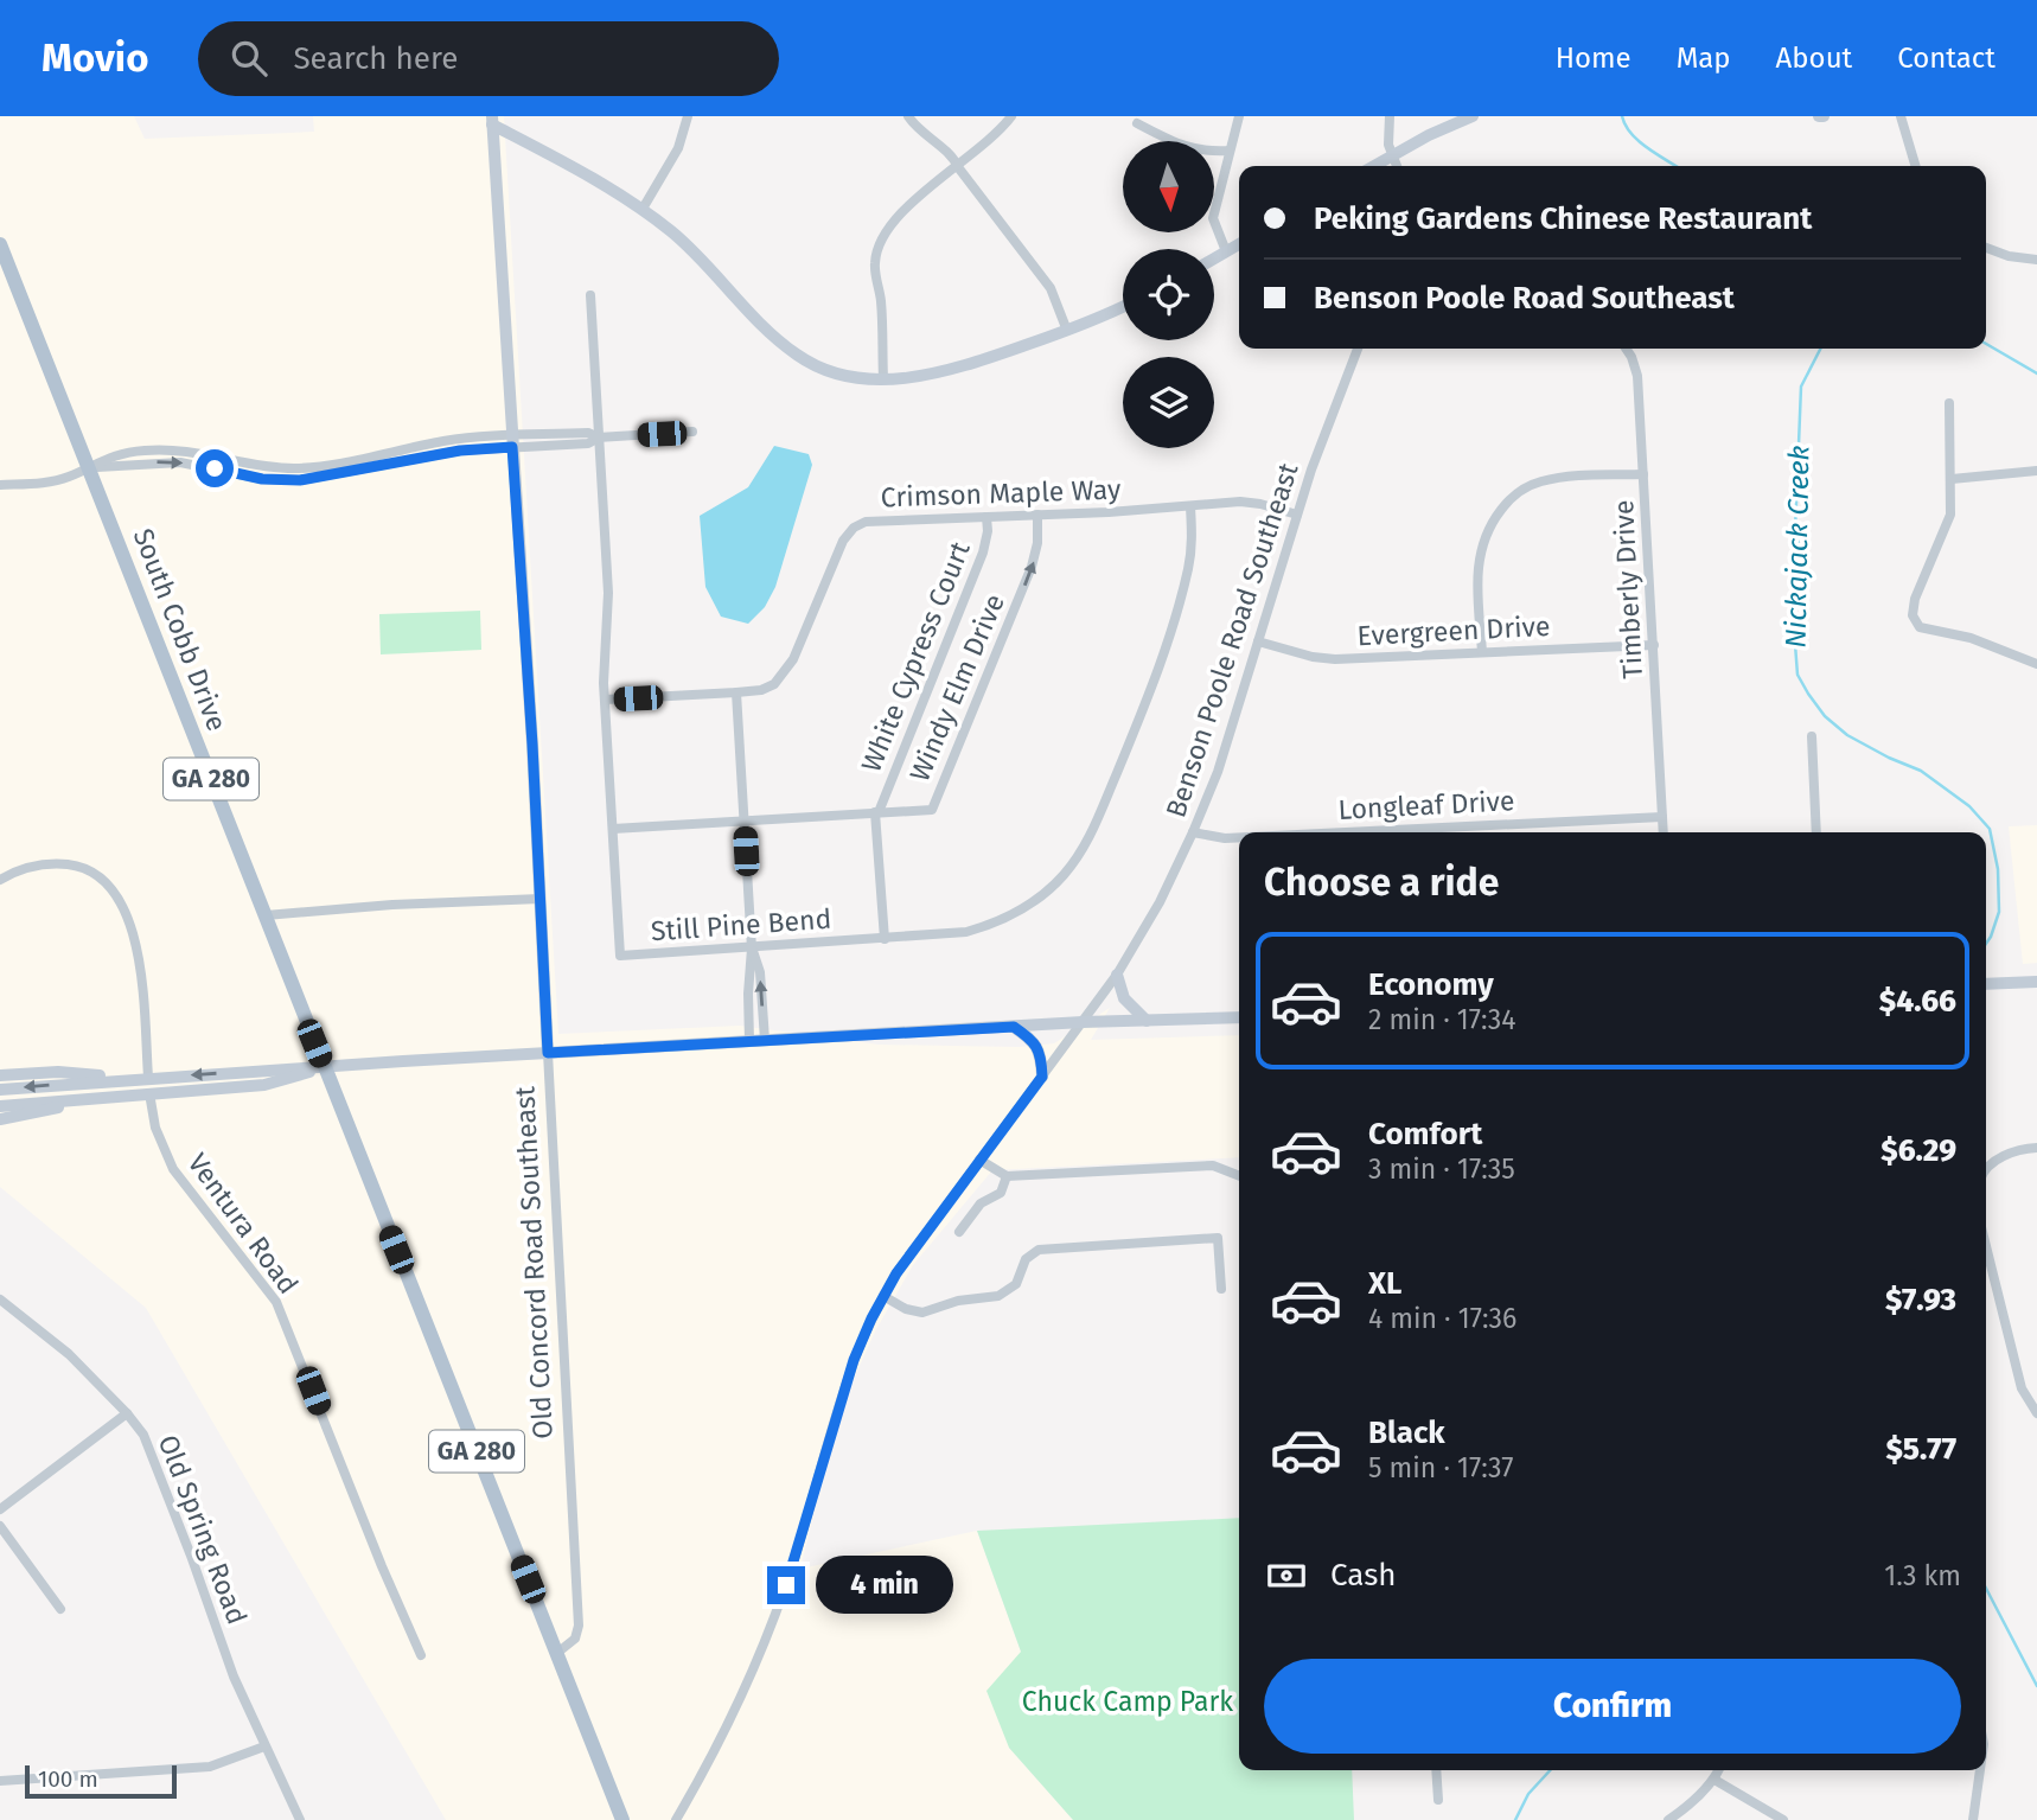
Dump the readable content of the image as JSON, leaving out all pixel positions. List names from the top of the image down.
{
  "streets": {
    "main road": ["South Cobb Drive", "GA 280"],
    "street": [
      "Crimson Maple Way",
      "Timberly Drive",
      "Evergreen Drive",
      "Benson Poole Road Southeast",
      "White Cypress Court",
      "Windy Elm Drive",
      "Longleaf Drive",
      "Still Pine Bend",
      "Ventura Road",
      "Old Concord Road Southeast",
      "Old Spring Road"
    ]
  },
  "crossings": [
    ["Crimson Maple Way", "Benson Poole Road Southeast"],
    ["Crimson Maple Way", "White Cypress Court"],
    ["Crimson Maple Way", "Windy Elm Drive"],
    ["Crimson Maple Way", "Still Pine Bend"],
    ["Timberly Drive", "Evergreen Drive"],
    ["Timberly Drive", "Longleaf Drive"],
    ["South Cobb Drive", "Old Concord Road Southeast"],
    ["Evergreen Drive", "Benson Poole Road Southeast"],
    ["Benson Poole Road Southeast", "Longleaf Drive"],
    ["White Cypress Court", "Windy Elm Drive"],
    ["Windy Elm Drive", "Still Pine Bend"]
  ],
  "one_way": ["Windy Elm Drive"],
  "water": ["Nickajack Creek"],
  "parks": ["Chuck Camp Park"],
  "scale_bar": "100 m",
  "north": "bottom",
  "page": {
    "header": "Movio",
    "search": "Search here",
    "nav": [
      "Home",
      "Map",
      "About",
      "Contact"
    ],
    "banner": ["Peking Gardens Chinese Restaurant", "Benson Poole Road Southeast"],
    "heading": "Choose a ride",
    "list": [
      {
        "name": "Economy",
        "note": "2 min · 17:34",
        "value": "$4.66"
      },
      {
        "name": "Comfort",
        "note": "3 min · 17:35",
        "value": "$6.29"
      },
      {
        "name": "XL",
        "note": "4 min · 17:36",
        "value": "$7.93"
      },
      {
        "name": "Black",
        "note": "5 min · 17:37",
        "value": "$5.77"
      }
    ],
    "pay": ["Cash", "1.3 km"],
    "bubble": "4 min",
    "buttons": "Confirm",
    "scale": "100 m"
  }
}
